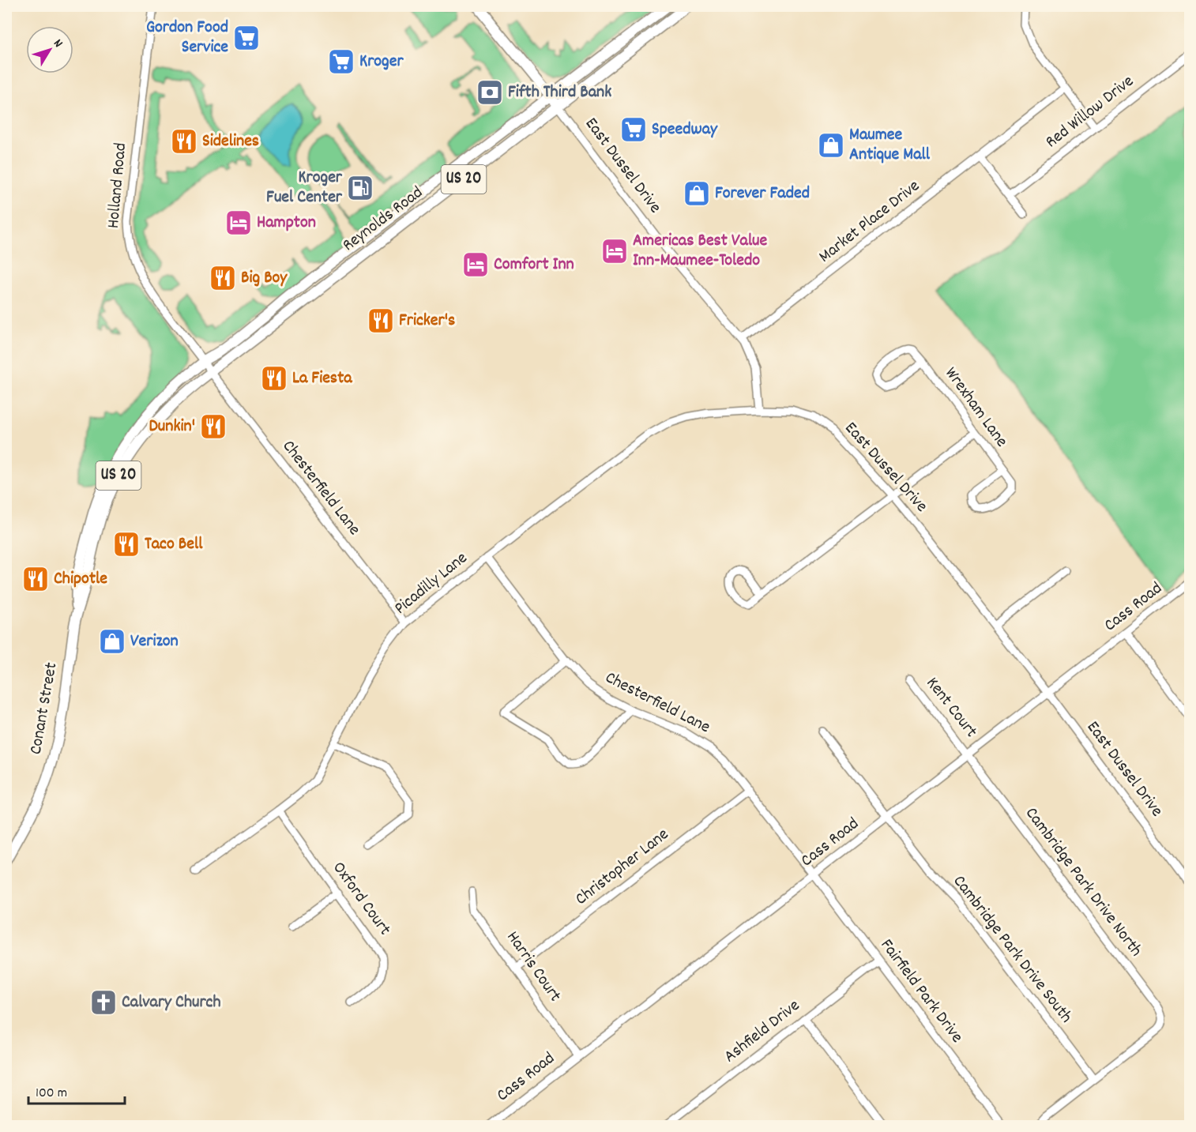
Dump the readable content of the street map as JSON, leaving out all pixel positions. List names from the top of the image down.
{
  "streets": {
    "main road": ["US 20", "Reynolds Road", "Conant Street"],
    "street": [
      "Red Willow Drive",
      "East Dussel Drive",
      "Holland Road",
      "Market Place Drive",
      "Wrexham Lane",
      "Chesterfield Lane",
      "Picadilly Lane",
      "Cass Road",
      "Kent Court",
      "Christopher Lane",
      "Cambridge Park Drive North",
      "Oxford Court",
      "Cambridge Park Drive South",
      "Harris Court",
      "Fairfield Park Drive",
      "Ashfield Drive"
    ]
  },
  "crossings": [
    ["East Dussel Drive", "Reynolds Road"],
    ["East Dussel Drive", "Market Place Drive"],
    ["East Dussel Drive", "Picadilly Lane"],
    ["East Dussel Drive", "Cass Road"],
    ["Holland Road", "Reynolds Road"],
    ["Holland Road", "Chesterfield Lane"],
    ["Holland Road", "Conant Street"],
    ["Reynolds Road", "Chesterfield Lane"],
    ["Reynolds Road", "Conant Street"],
    ["Chesterfield Lane", "Picadilly Lane"],
    ["Chesterfield Lane", "Cass Road"],
    ["Chesterfield Lane", "Conant Street"],
    ["Chesterfield Lane", "Christopher Lane"],
    ["Chesterfield Lane", "Fairfield Park Drive"],
    ["Picadilly Lane", "Oxford Court"],
    ["Cass Road", "Kent Court"],
    ["Cass Road", "Cambridge Park Drive North"],
    ["Cass Road", "Cambridge Park Drive South"],
    ["Cass Road", "Harris Court"],
    ["Cass Road", "Fairfield Park Drive"],
    ["Kent Court", "Cambridge Park Drive North"],
    ["Christopher Lane", "Harris Court"],
    ["Cambridge Park Drive North", "Cambridge Park Drive South"],
    ["Fairfield Park Drive", "Ashfield Drive"]
  ],
  "places": {
    "supermarket": ["Gordon Food Service", "Kroger", "Speedway"],
    "bank": ["Fifth Third Bank"],
    "restaurant": [
      "Sidelines",
      "Big Boy",
      "Fricker's",
      "La Fiesta",
      "Dunkin'",
      "Taco Bell",
      "Chipotle"
    ],
    "shop": ["Maumee Antique Mall", "Forever Faded", "Verizon"],
    "fuel station": ["Kroger Fuel Center"],
    "hotel": ["Hampton", "Americas Best Value Inn-Maumee-Toledo", "Comfort Inn"],
    "church": ["Calvary Church"]
  },
  "scale_bar": "100 m",
  "north": "top right"
}
